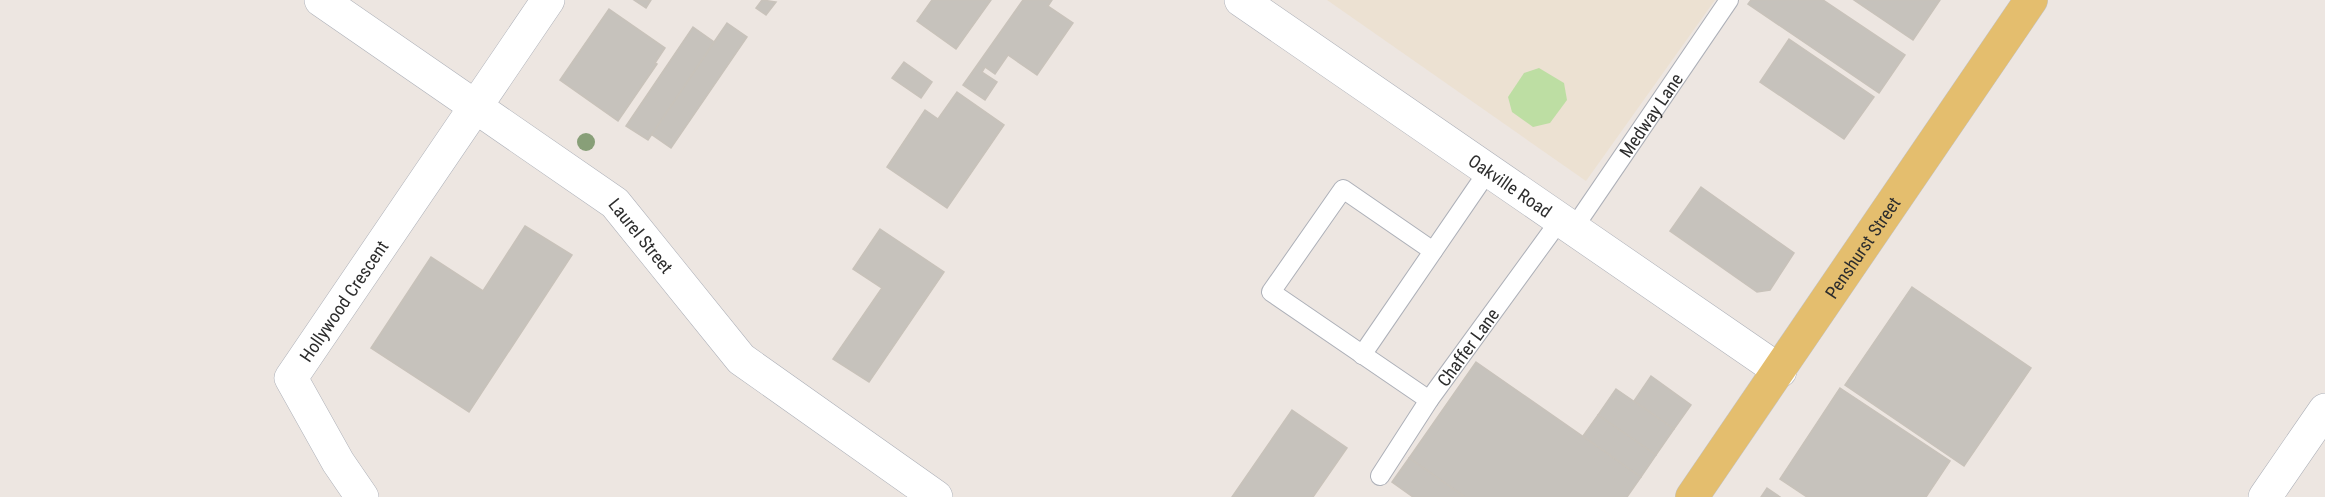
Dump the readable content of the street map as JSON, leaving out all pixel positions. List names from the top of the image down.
{
  "streets": {
    "main road": ["Penshurst Street"],
    "street": ["Oakville Road", "Laurel Street", "Hollywood Crescent"],
    "lane": ["Medway Lane", "Chaffer Lane"]
  },
  "crossings": [
    ["Medway Lane", "Oakville Road"],
    ["Medway Lane", "Chaffer Lane"],
    ["Oakville Road", "Penshurst Street"],
    ["Oakville Road", "Chaffer Lane"],
    ["Laurel Street", "Hollywood Crescent"]
  ]
}
